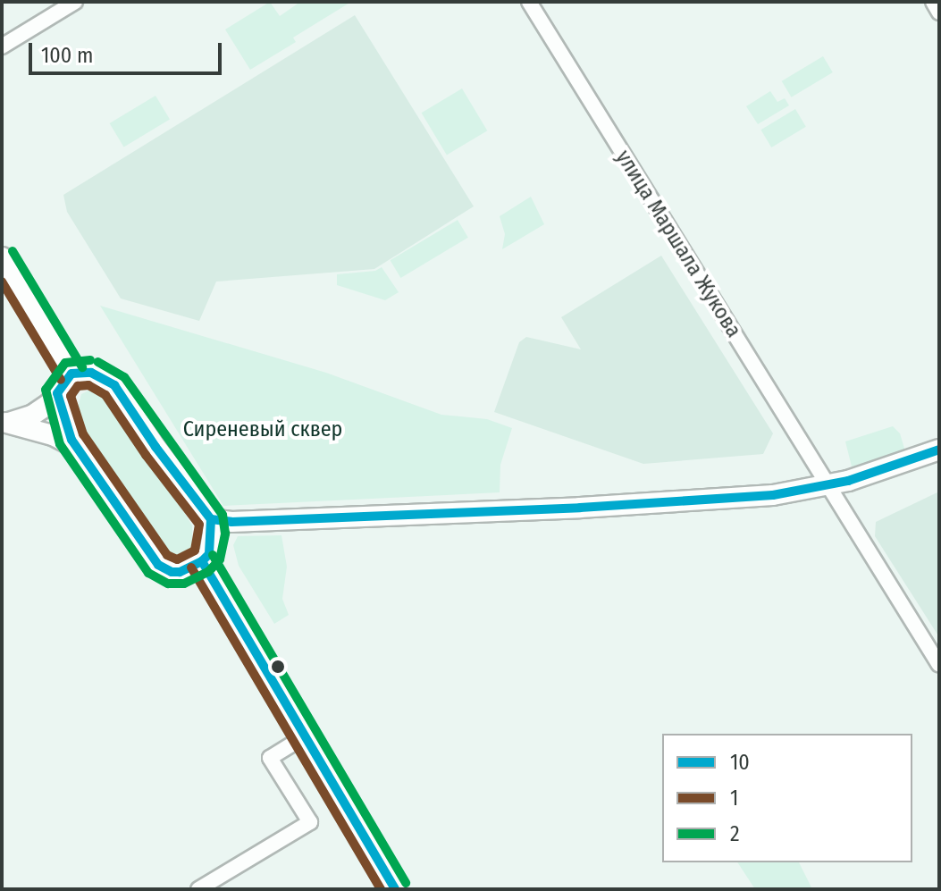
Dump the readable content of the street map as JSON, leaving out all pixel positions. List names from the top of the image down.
{
  "streets": {
    "street": ["улица Маршала Жукова"]
  },
  "parks": ["Сиреневый сквер"],
  "lines": ["transit line 2", "transit line 1", "transit line 10"],
  "legend": ["10", "1", "2"],
  "scale_bar": "100 m"
}
